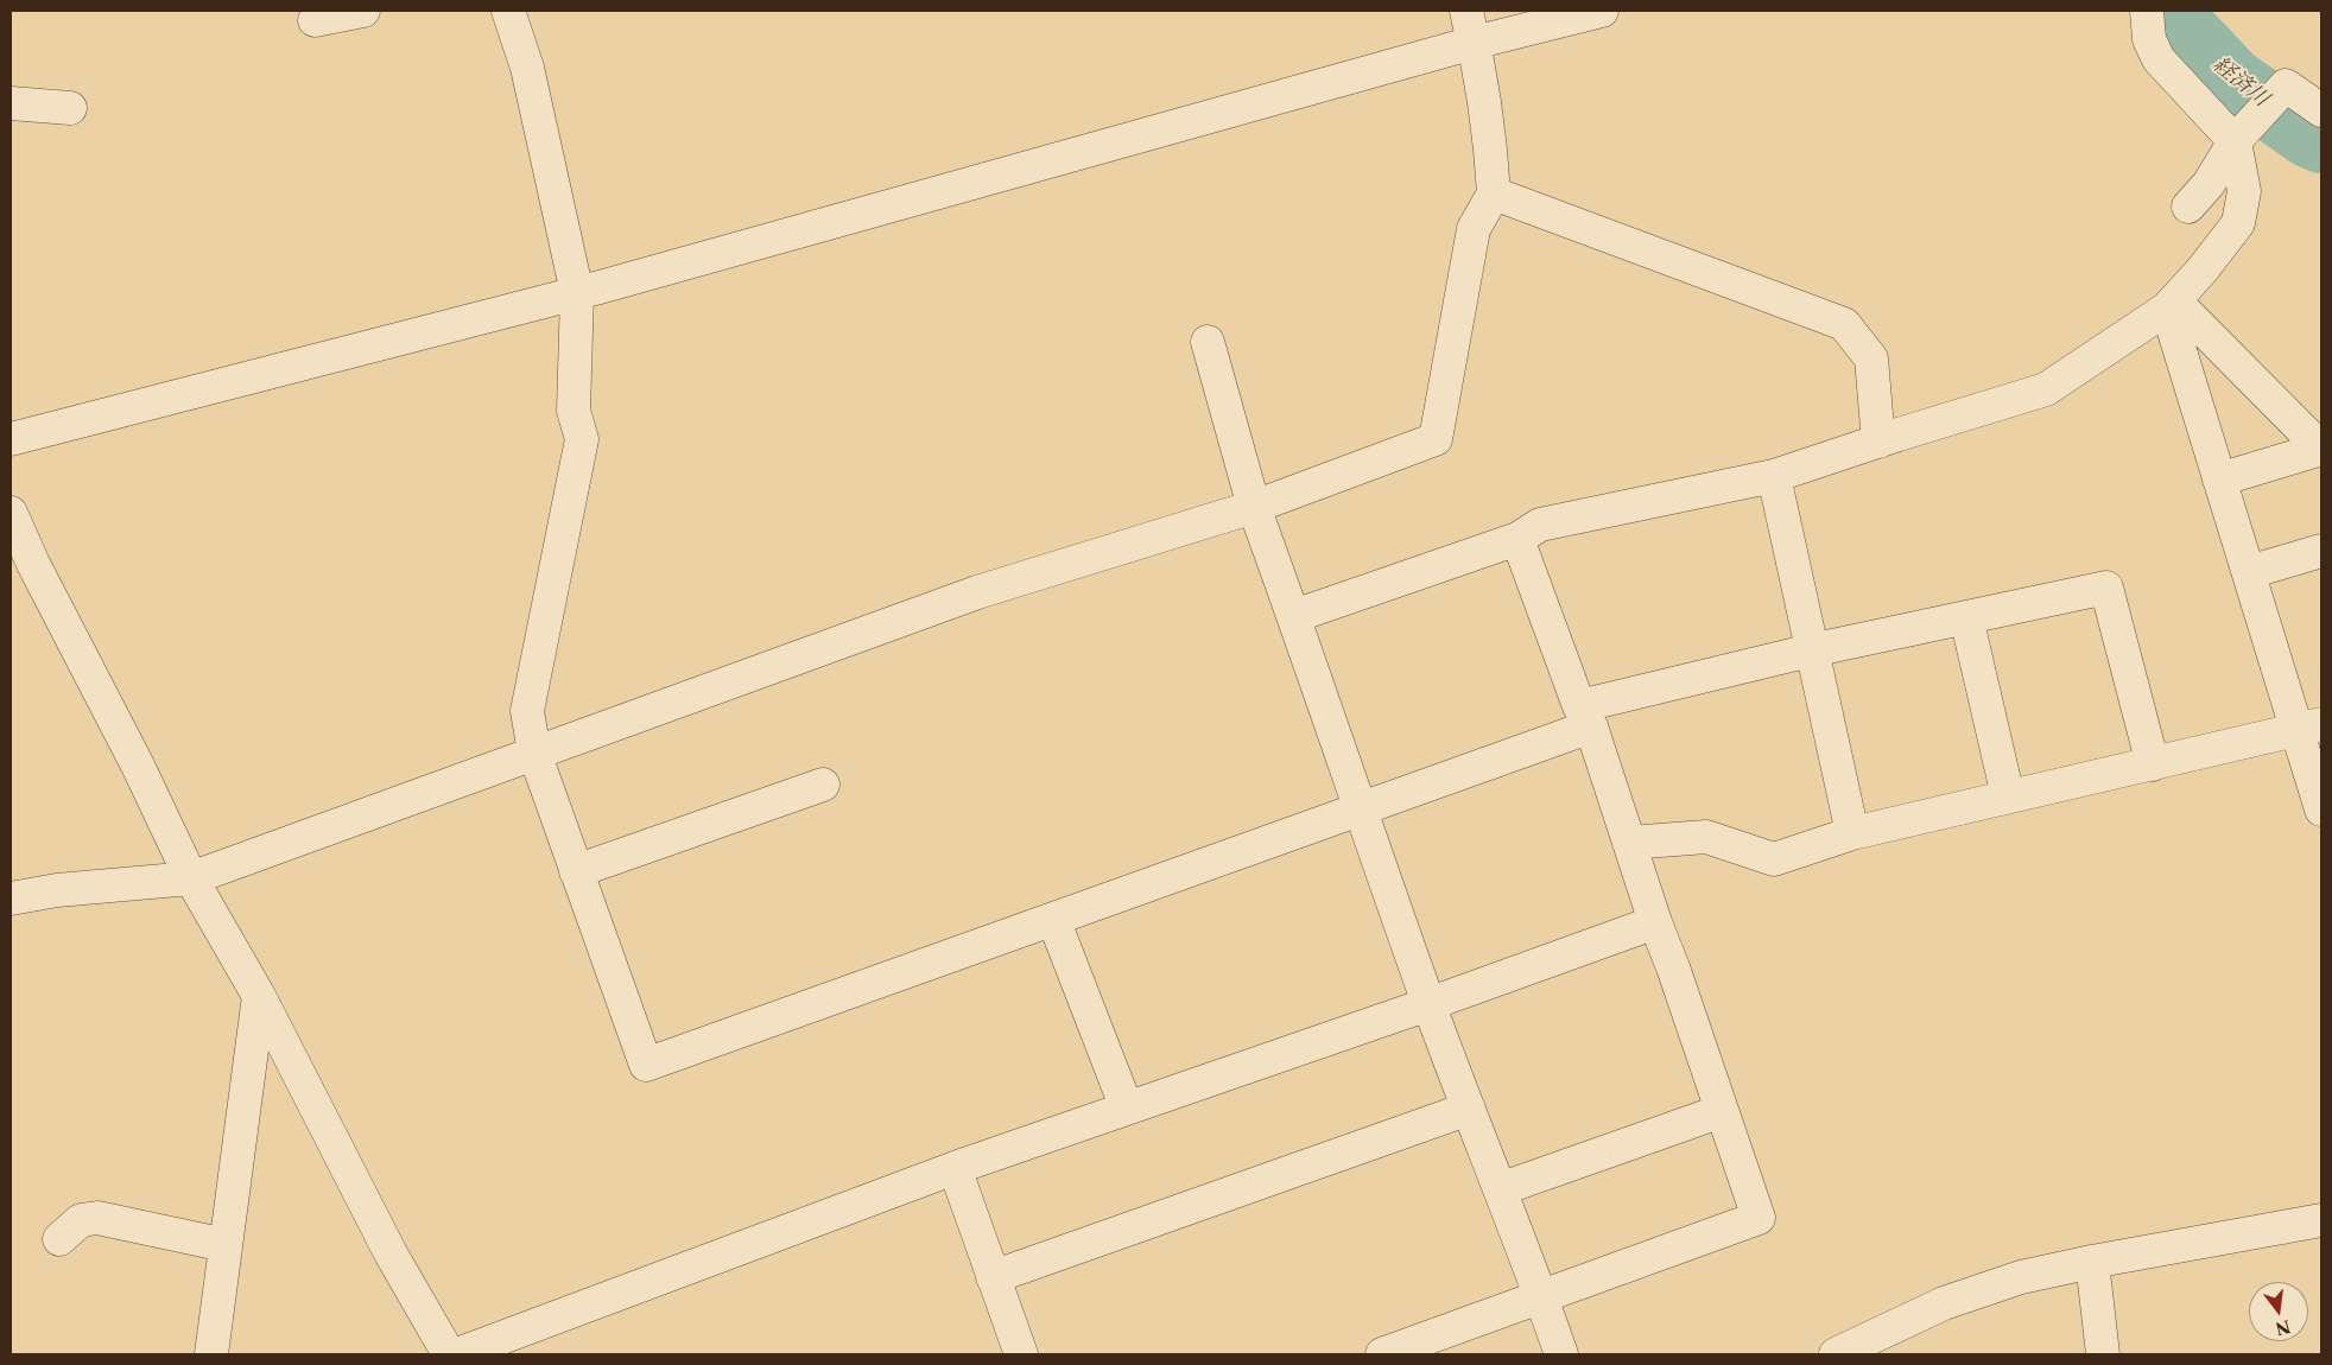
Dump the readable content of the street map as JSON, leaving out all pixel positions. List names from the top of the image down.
{
  "water": ["経済川"],
  "north": "bottom"
}
